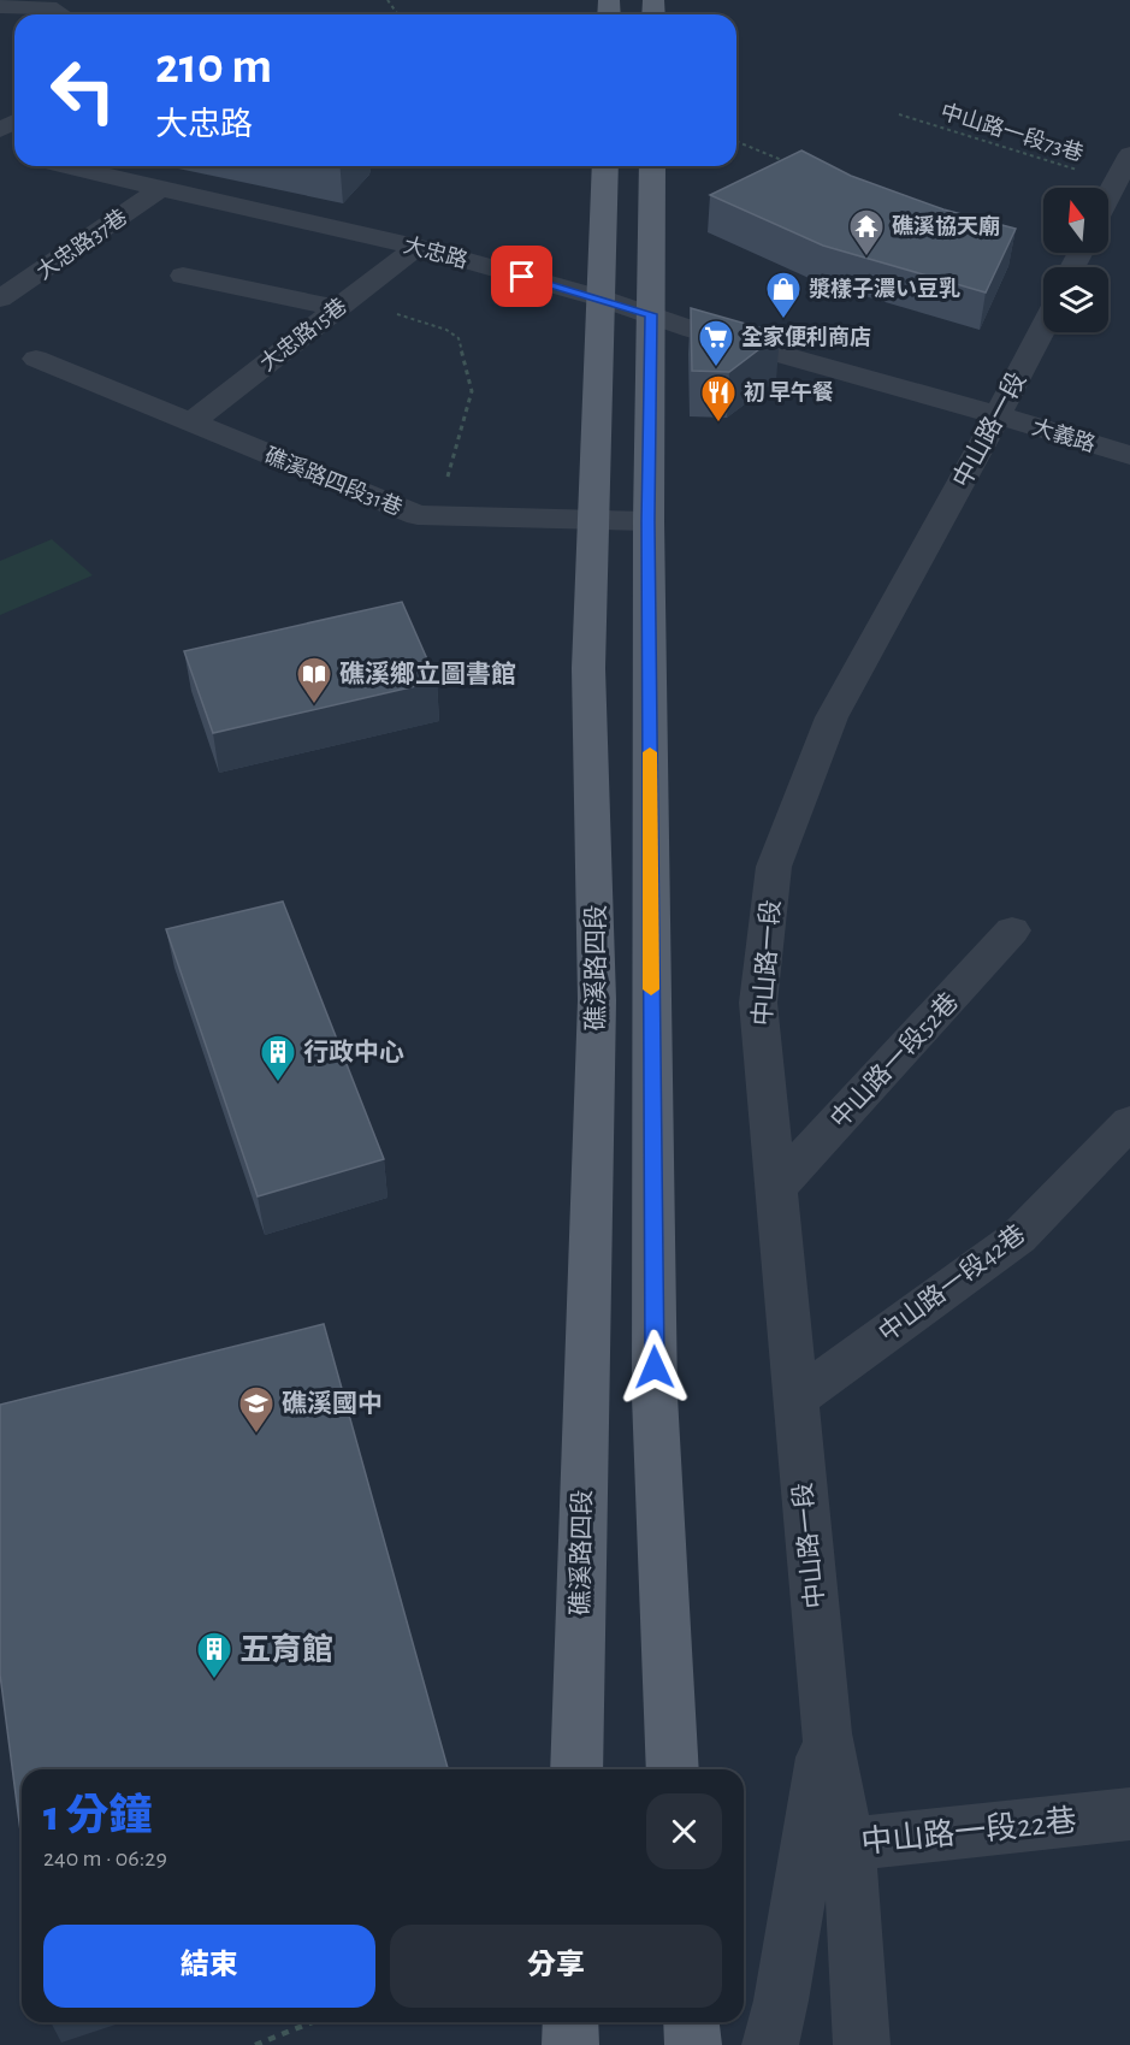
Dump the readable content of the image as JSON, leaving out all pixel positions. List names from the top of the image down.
{
  "streets": {
    "main road": ["礁溪路四段"],
    "street": [
      "大忠路37巷",
      "大忠路",
      "大忠路15巷",
      "中山路一段",
      "大義路",
      "礁溪路四段31巷",
      "中山路一段52巷",
      "中山路一段42巷",
      "中山路一段22巷"
    ],
    "path": ["中山路一段73巷"]
  },
  "crossings": [
    ["大忠路37巷", "大忠路"],
    ["大忠路", "大忠路15巷"],
    ["大忠路", "中山路一段"],
    ["大忠路", "大義路"],
    ["大忠路", "礁溪路四段"],
    ["大忠路15巷", "礁溪路四段31巷"],
    ["中山路一段", "大義路"],
    ["中山路一段", "中山路一段52巷"],
    ["中山路一段", "中山路一段42巷"],
    ["中山路一段", "中山路一段22巷"],
    ["礁溪路四段31巷", "礁溪路四段"]
  ],
  "places": {
    "temple": ["礁溪協天廟"],
    "shop": ["漿樣子濃い豆乳"],
    "supermarket": ["全家便利商店"],
    "restaurant": ["初 早午餐"],
    "library": ["礁溪鄉立圖書館"],
    "building": ["行政中心", "五育館"],
    "school or university": ["礁溪國中"]
  },
  "north": "top",
  "page": {
    "turn": ["210 m", "大忠路"],
    "heading": ["1 分鐘", "240 m · 06:29"],
    "buttons": ["結束", "分享"]
  }
}
